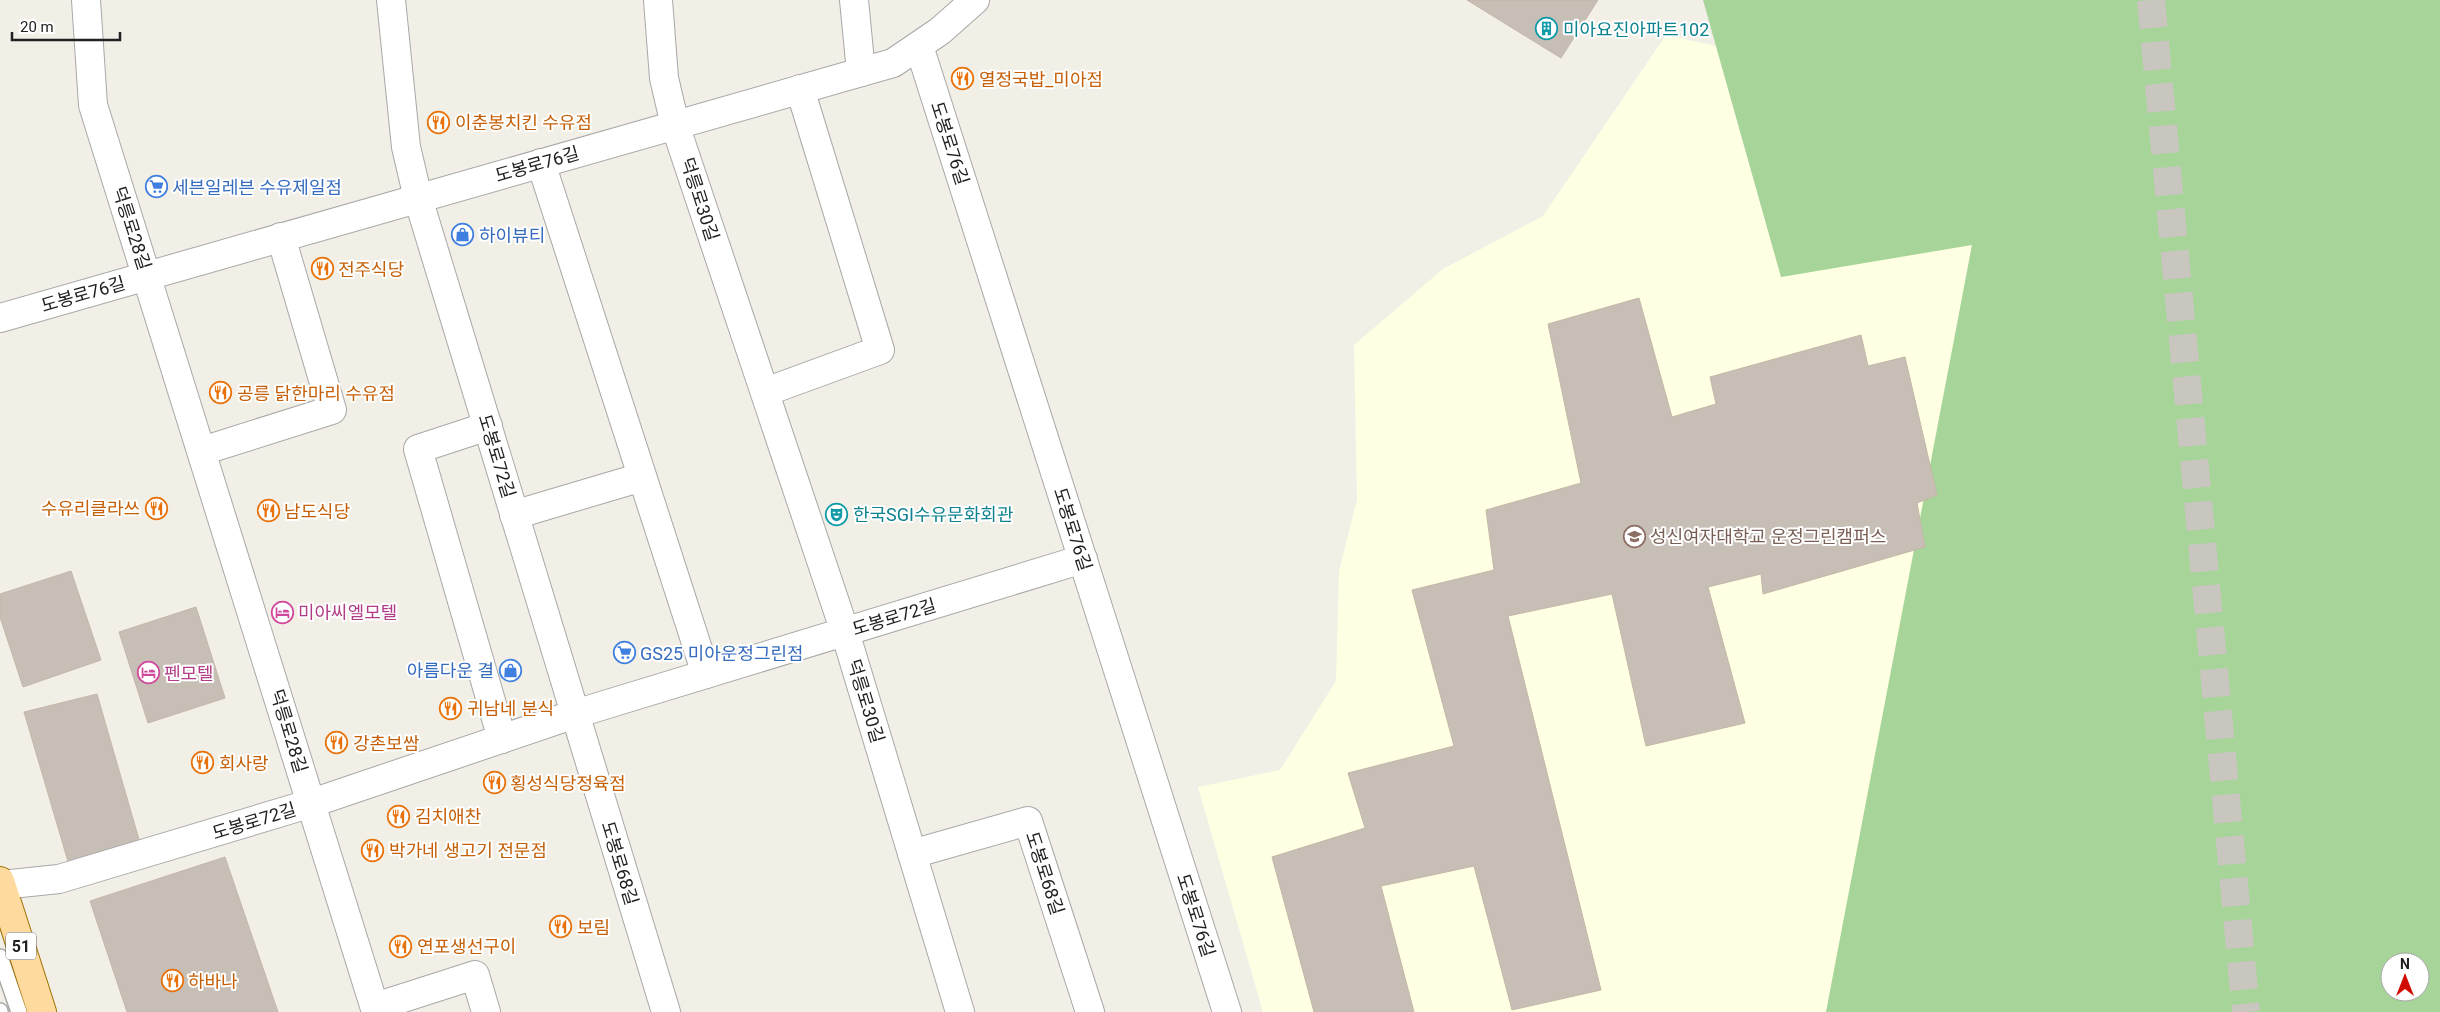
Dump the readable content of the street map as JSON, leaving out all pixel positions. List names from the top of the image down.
{
  "streets": {
    "main road": ["51"],
    "street": [
      "도봉로76길",
      "덕릉로30길",
      "덕릉로28길",
      "도봉로72길",
      "도봉로68길"
    ]
  },
  "crossings": [
    ["도봉로76길", "덕릉로30길"],
    ["도봉로76길", "덕릉로28길"],
    ["도봉로76길", "도봉로72길"],
    ["덕릉로30길", "도봉로72길"],
    ["덕릉로30길", "도봉로68길"],
    ["덕릉로28길", "도봉로72길"],
    ["도봉로72길", "도봉로68길"],
    ["도봉로72길", "51"]
  ],
  "places": {
    "building": ["미아요진아파트102"],
    "restaurant": [
      "열정국밥_미아점",
      "이춘봉치킨 수유점",
      "전주식당",
      "공릉 닭한마리 수유점",
      "수유리클라쓰",
      "남도식당",
      "귀남네 분식",
      "강촌보쌈",
      "회사랑",
      "횡성식당정육점",
      "김치애찬",
      "박가네 생고기 전문점",
      "보림",
      "연포생선구이",
      "하바나"
    ],
    "supermarket": ["세븐일레븐 수유제일점", "GS25 미아운정그린점"],
    "shop": ["하이뷰티", "아름다운 결"],
    "theatre": ["한국SGI수유문화회관"],
    "school or university": ["성신여자대학교 운정그린캠퍼스"],
    "hotel": ["미아씨엘모텔", "펜모텔"]
  },
  "scale_bar": "20 m",
  "north": "top"
}
